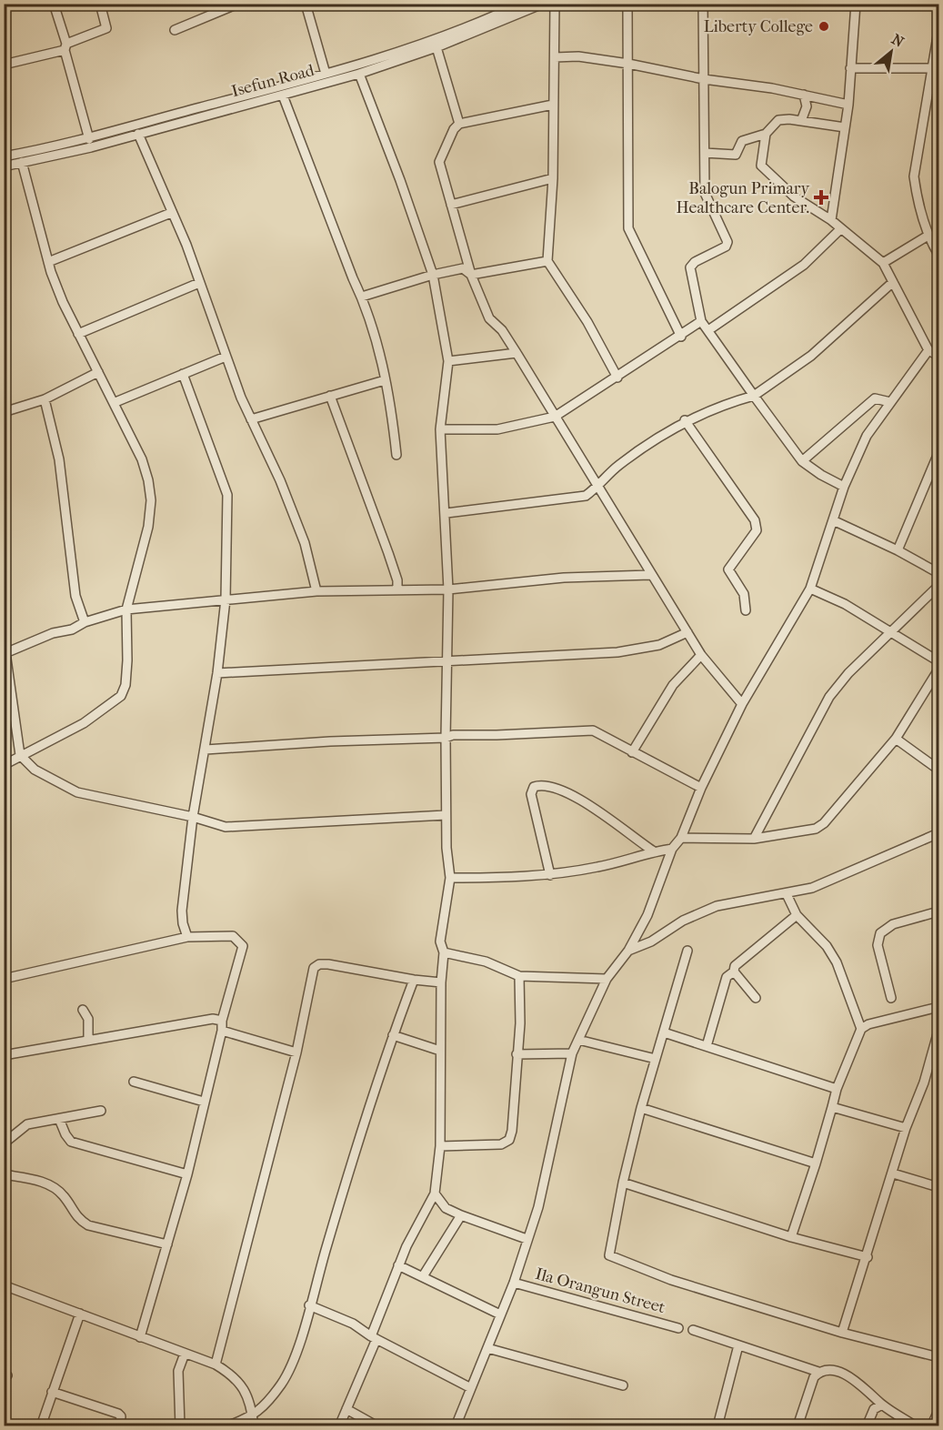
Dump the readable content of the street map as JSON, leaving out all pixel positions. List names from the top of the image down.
{
  "streets": {
    "street": ["Isefun Road", "Ila Orangun Street"]
  },
  "places": {
    "other": ["Liberty College"],
    "health": ["Balogun Primary Healthcare Center."]
  },
  "north": "top right"
}
